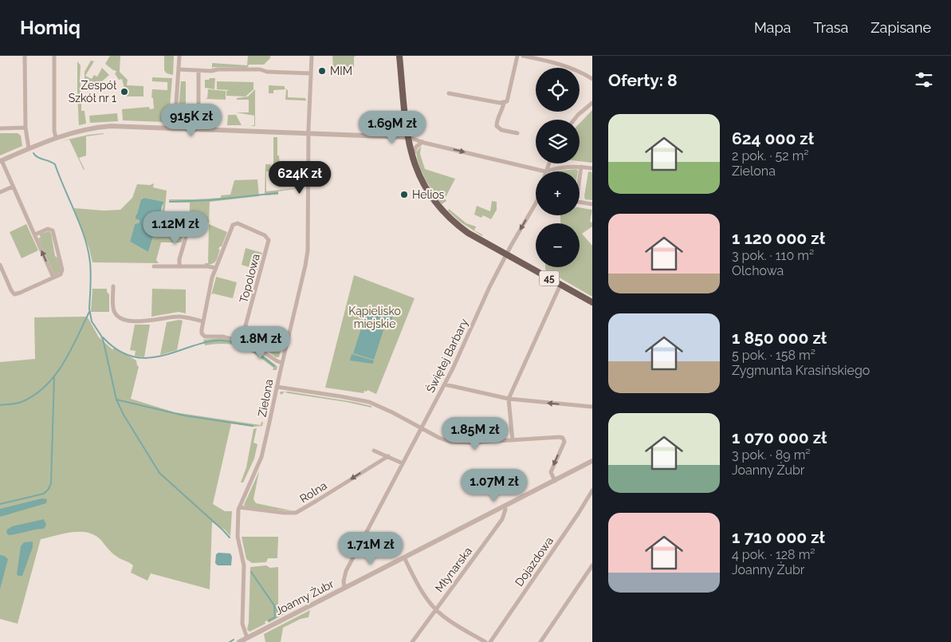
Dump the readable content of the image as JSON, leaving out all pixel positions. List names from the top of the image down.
{
  "streets": {
    "main road": ["45"],
    "street": [
      "Topolowa",
      "Świętej Barbary",
      "Zielona",
      "Rolna",
      "Dojazdowa",
      "Młynarska",
      "Joanny Żubr"
    ]
  },
  "crossings": [
    ["45", "Świętej Barbary"],
    ["Świętej Barbary", "Joanny Żubr"],
    ["Zielona", "Rolna"],
    ["Zielona", "Joanny Żubr"],
    ["Młynarska", "Joanny Żubr"]
  ],
  "one_way": ["Rolna"],
  "parks": ["Kąpielisko miejskie"],
  "places": ["MIM", "Zespół Szkół nr 1", "Helios"],
  "page": {
    "header": "Homiq",
    "nav": ["Mapa", "Trasa", "Zapisane"],
    "heading": "Oferty: 8",
    "map_buttons": ["+", "−"],
    "price": [
      "915K zł",
      "1.69M zł",
      "624K zł",
      "1.12M zł",
      "1.8M zł",
      "1.85M zł",
      "1.07M zł",
      "1.71M zł"
    ],
    "list": [
      {
        "name": "624 000 zł",
        "note": "2 pok. · 52 m² · Zielona"
      },
      {
        "name": "1 120 000 zł",
        "note": "3 pok. · 110 m² · Olchowa"
      },
      {
        "name": "1 850 000 zł",
        "note": "5 pok. · 158 m² · Zygmunta Krasińskiego"
      },
      {
        "name": "1 070 000 zł",
        "note": "3 pok. · 89 m² · Joanny Żubr"
      },
      {
        "name": "1 710 000 zł",
        "note": "4 pok. · 128 m² · Joanny Żubr"
      }
    ]
  }
}
